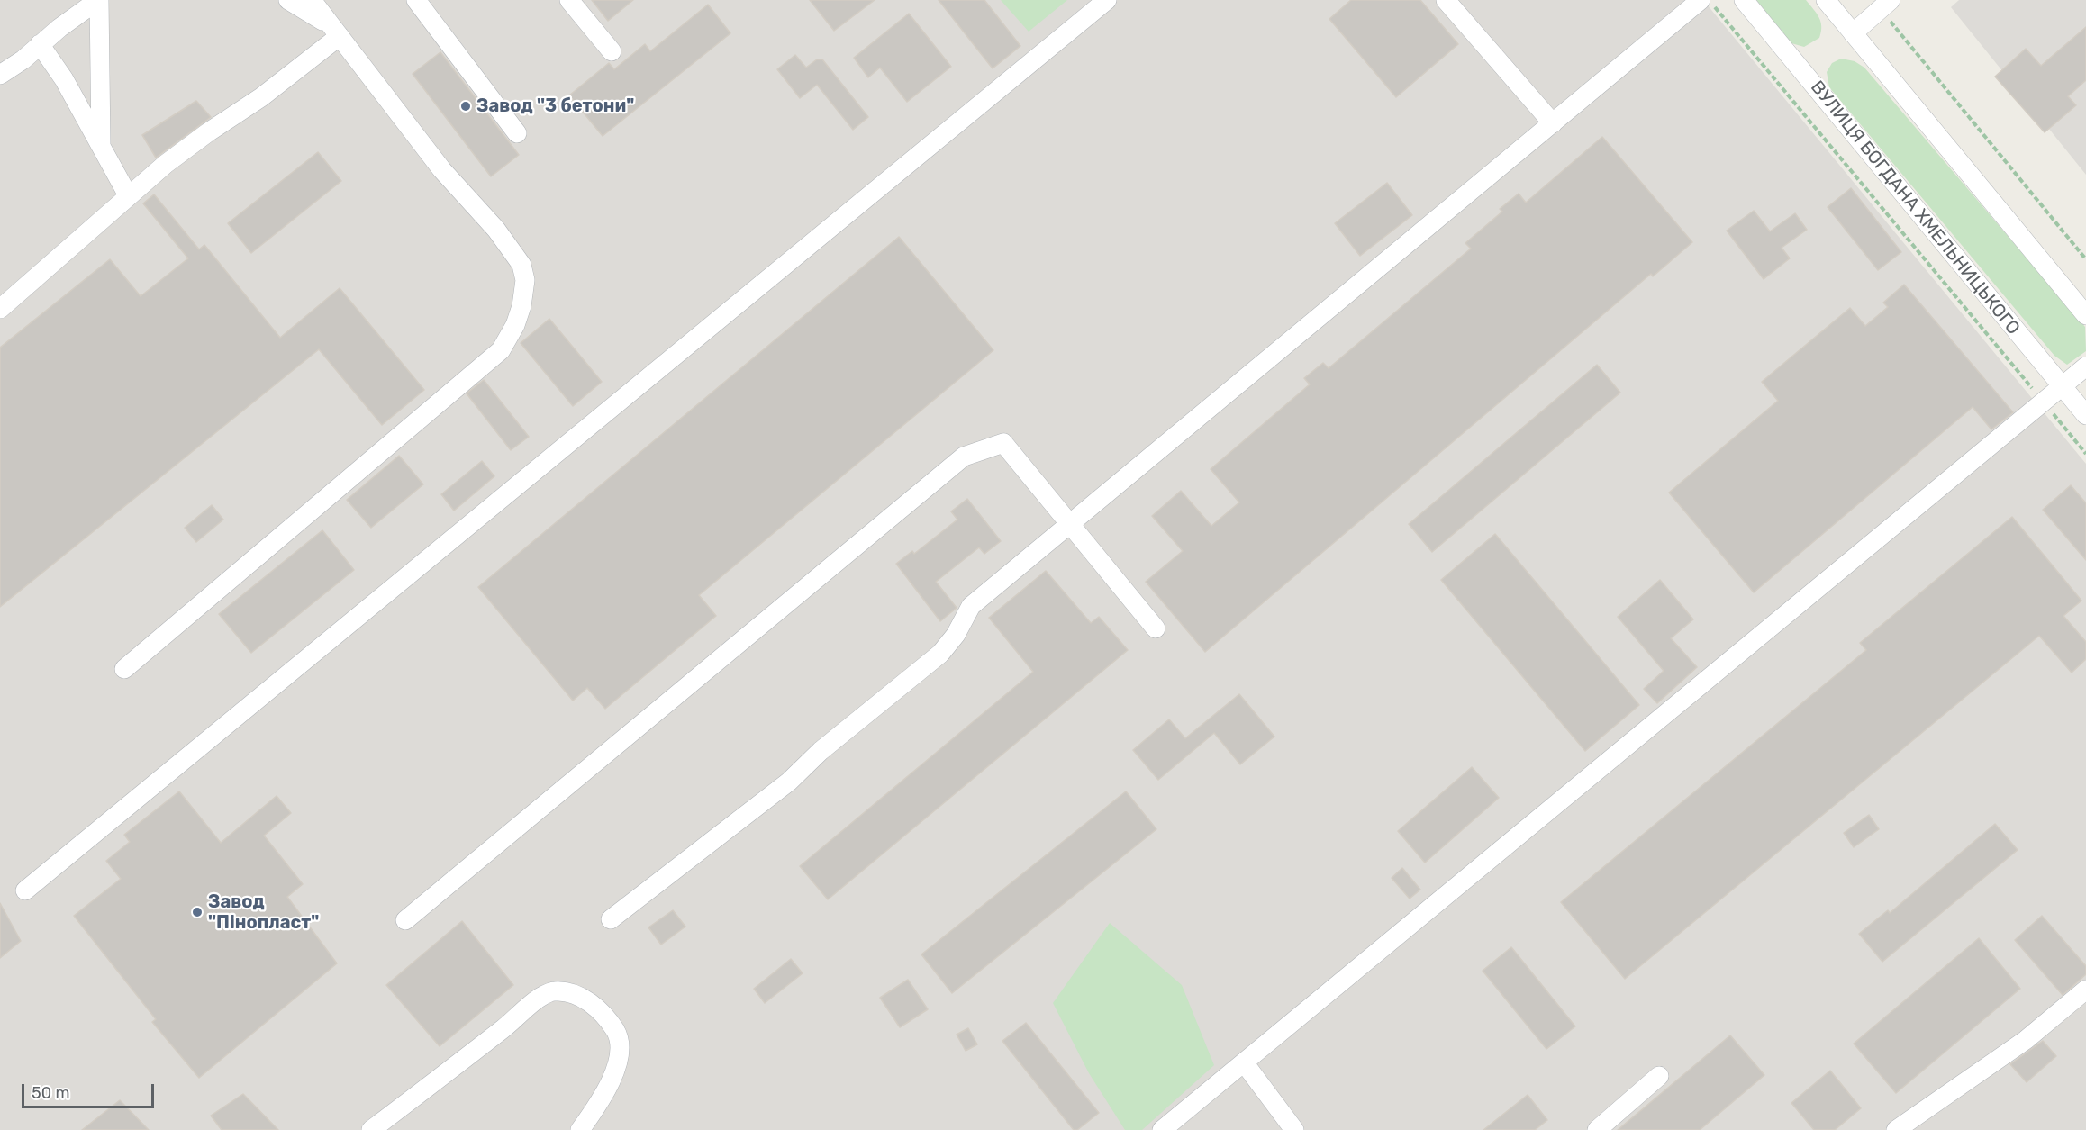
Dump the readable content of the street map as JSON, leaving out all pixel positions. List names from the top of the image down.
{
  "streets": {
    "street": ["ВУЛИЦЯ БОГДАНА ХМЕЛЬНИЦЬКОГО"]
  },
  "places": ["Завод \"3 бетони\"", "Завод \"Пінопласт\""],
  "scale_bar": "50 m"
}
